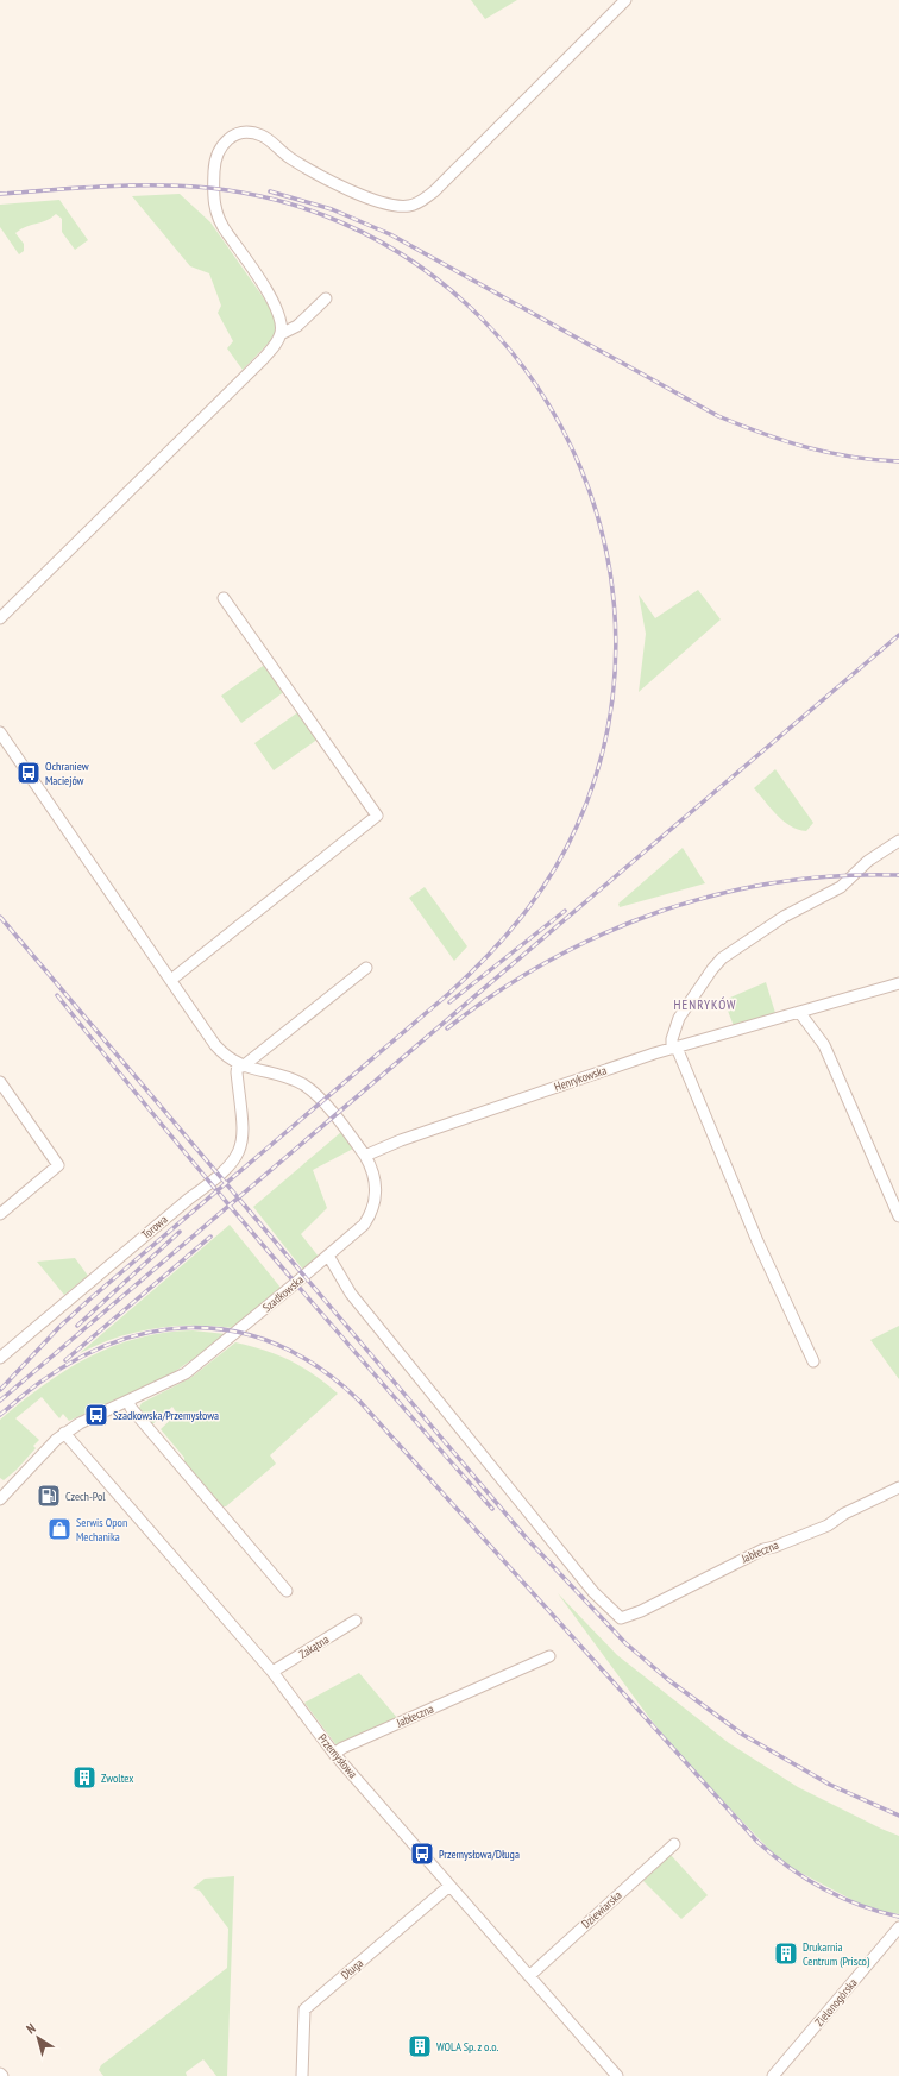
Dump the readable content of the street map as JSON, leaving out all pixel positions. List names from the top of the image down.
{
  "streets": {
    "street": [
      "Henrykowska",
      "Torowa",
      "Szadkowska",
      "Jabłeczna",
      "Zakątna",
      "Przemysłowa",
      "Dziewiarska",
      "Długa",
      "Zielonogórska"
    ]
  },
  "crossings": [
    ["Henrykowska", "Szadkowska"],
    ["Torowa", "Szadkowska"],
    ["Szadkowska", "Jabłeczna"],
    ["Szadkowska", "Przemysłowa"],
    ["Jabłeczna", "Przemysłowa"],
    ["Zakątna", "Przemysłowa"],
    ["Przemysłowa", "Dziewiarska"],
    ["Przemysłowa", "Długa"]
  ],
  "districts": ["HENRYKÓW"],
  "places": {
    "bus stop": ["Ochraniew Maciejów", "Szadkowska/Przemysłowa", "Przemysłowa/Długa"],
    "fuel station": ["Czech-Pol"],
    "shop": ["Serwis Opon Mechanika"],
    "building": ["Zwoltex", "Drukarnia Centrum (Prisco)", "WOLA Sp. z o.o."]
  },
  "north": "top left"
}
